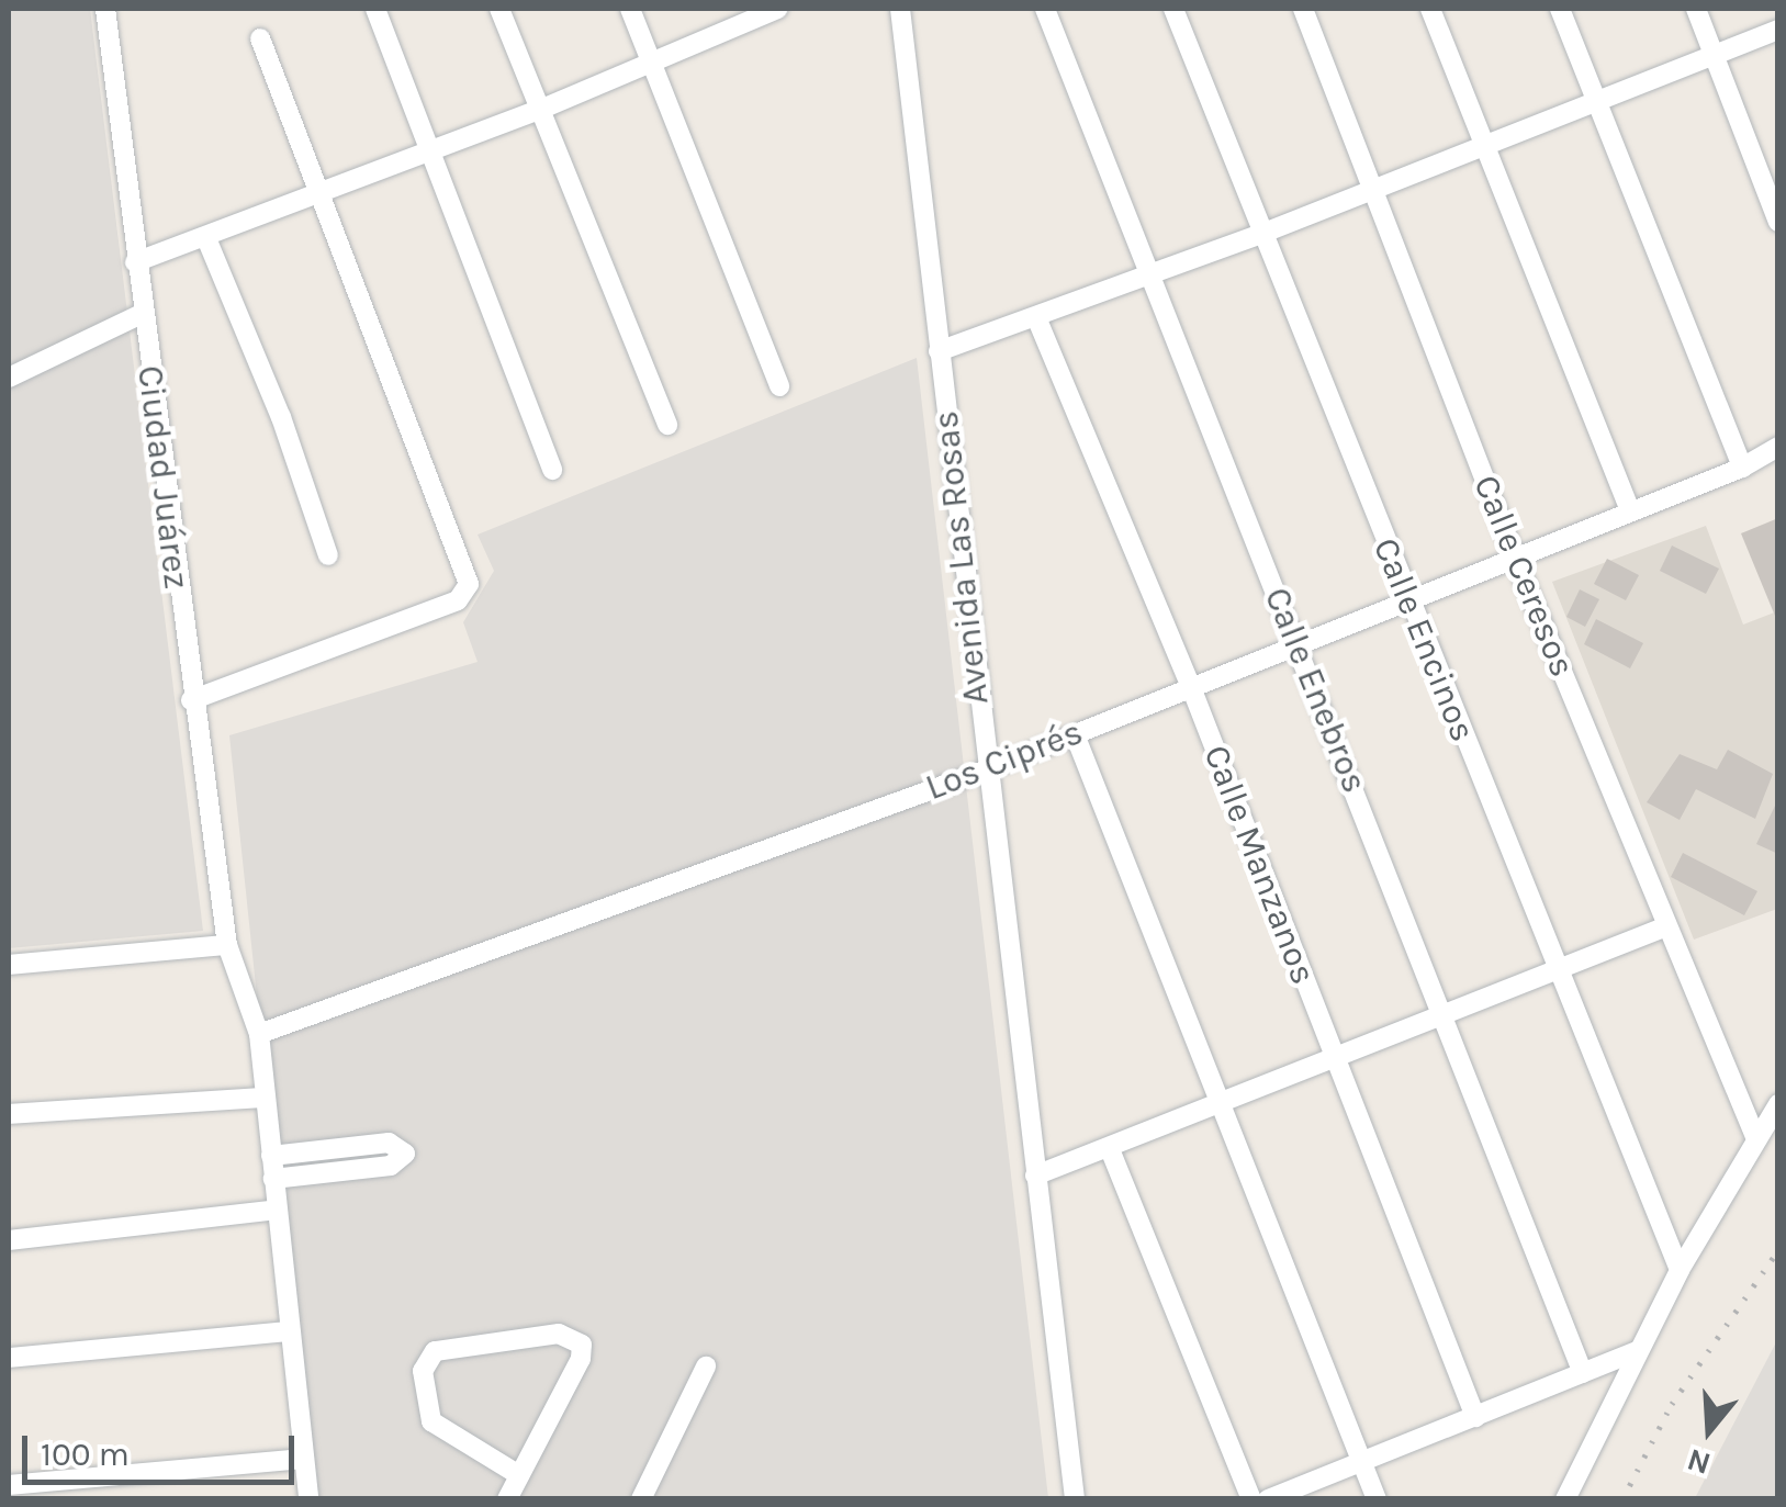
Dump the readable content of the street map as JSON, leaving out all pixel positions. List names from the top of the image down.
{
  "streets": {
    "street": [
      "Ciudad Juárez",
      "Avenida Las Rosas",
      "Calle Ceresos",
      "Calle Encinos",
      "Calle Enebros",
      "Los Ciprés",
      "Calle Manzanos"
    ]
  },
  "crossings": [
    ["Ciudad Juárez", "Los Ciprés"],
    ["Avenida Las Rosas", "Los Ciprés"],
    ["Calle Ceresos", "Los Ciprés"],
    ["Calle Encinos", "Los Ciprés"],
    ["Calle Enebros", "Los Ciprés"],
    ["Los Ciprés", "Calle Manzanos"]
  ],
  "scale_bar": "100 m",
  "north": "bottom"
}
